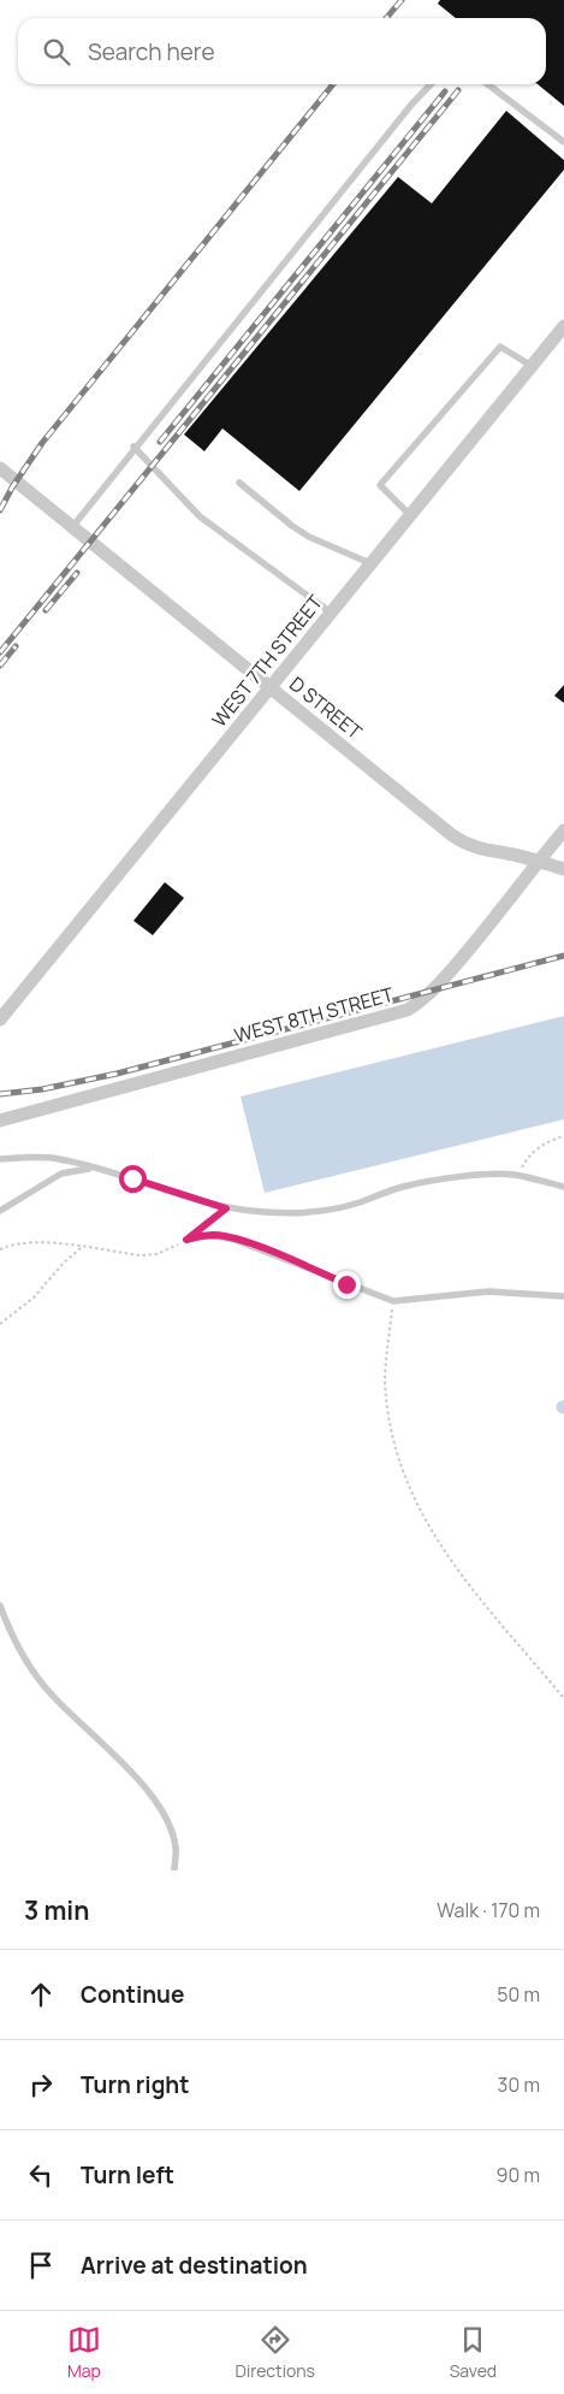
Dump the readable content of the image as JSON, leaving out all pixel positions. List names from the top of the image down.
{
  "streets": {
    "street": ["WEST 7TH STREET", "D STREET", "WEST 8TH STREET"]
  },
  "crossings": [
    ["WEST 7TH STREET", "D STREET"],
    ["D STREET", "WEST 8TH STREET"]
  ],
  "page": {
    "search": "Search here",
    "heading": ["3 min", "Walk · 170 m"],
    "list": [
      ["Continue", "50 m"],
      ["Turn right", "30 m"],
      ["Turn left", "90 m"],
      "Arrive at destination"
    ],
    "nav": ["Map", "Directions", "Saved"]
  }
}
